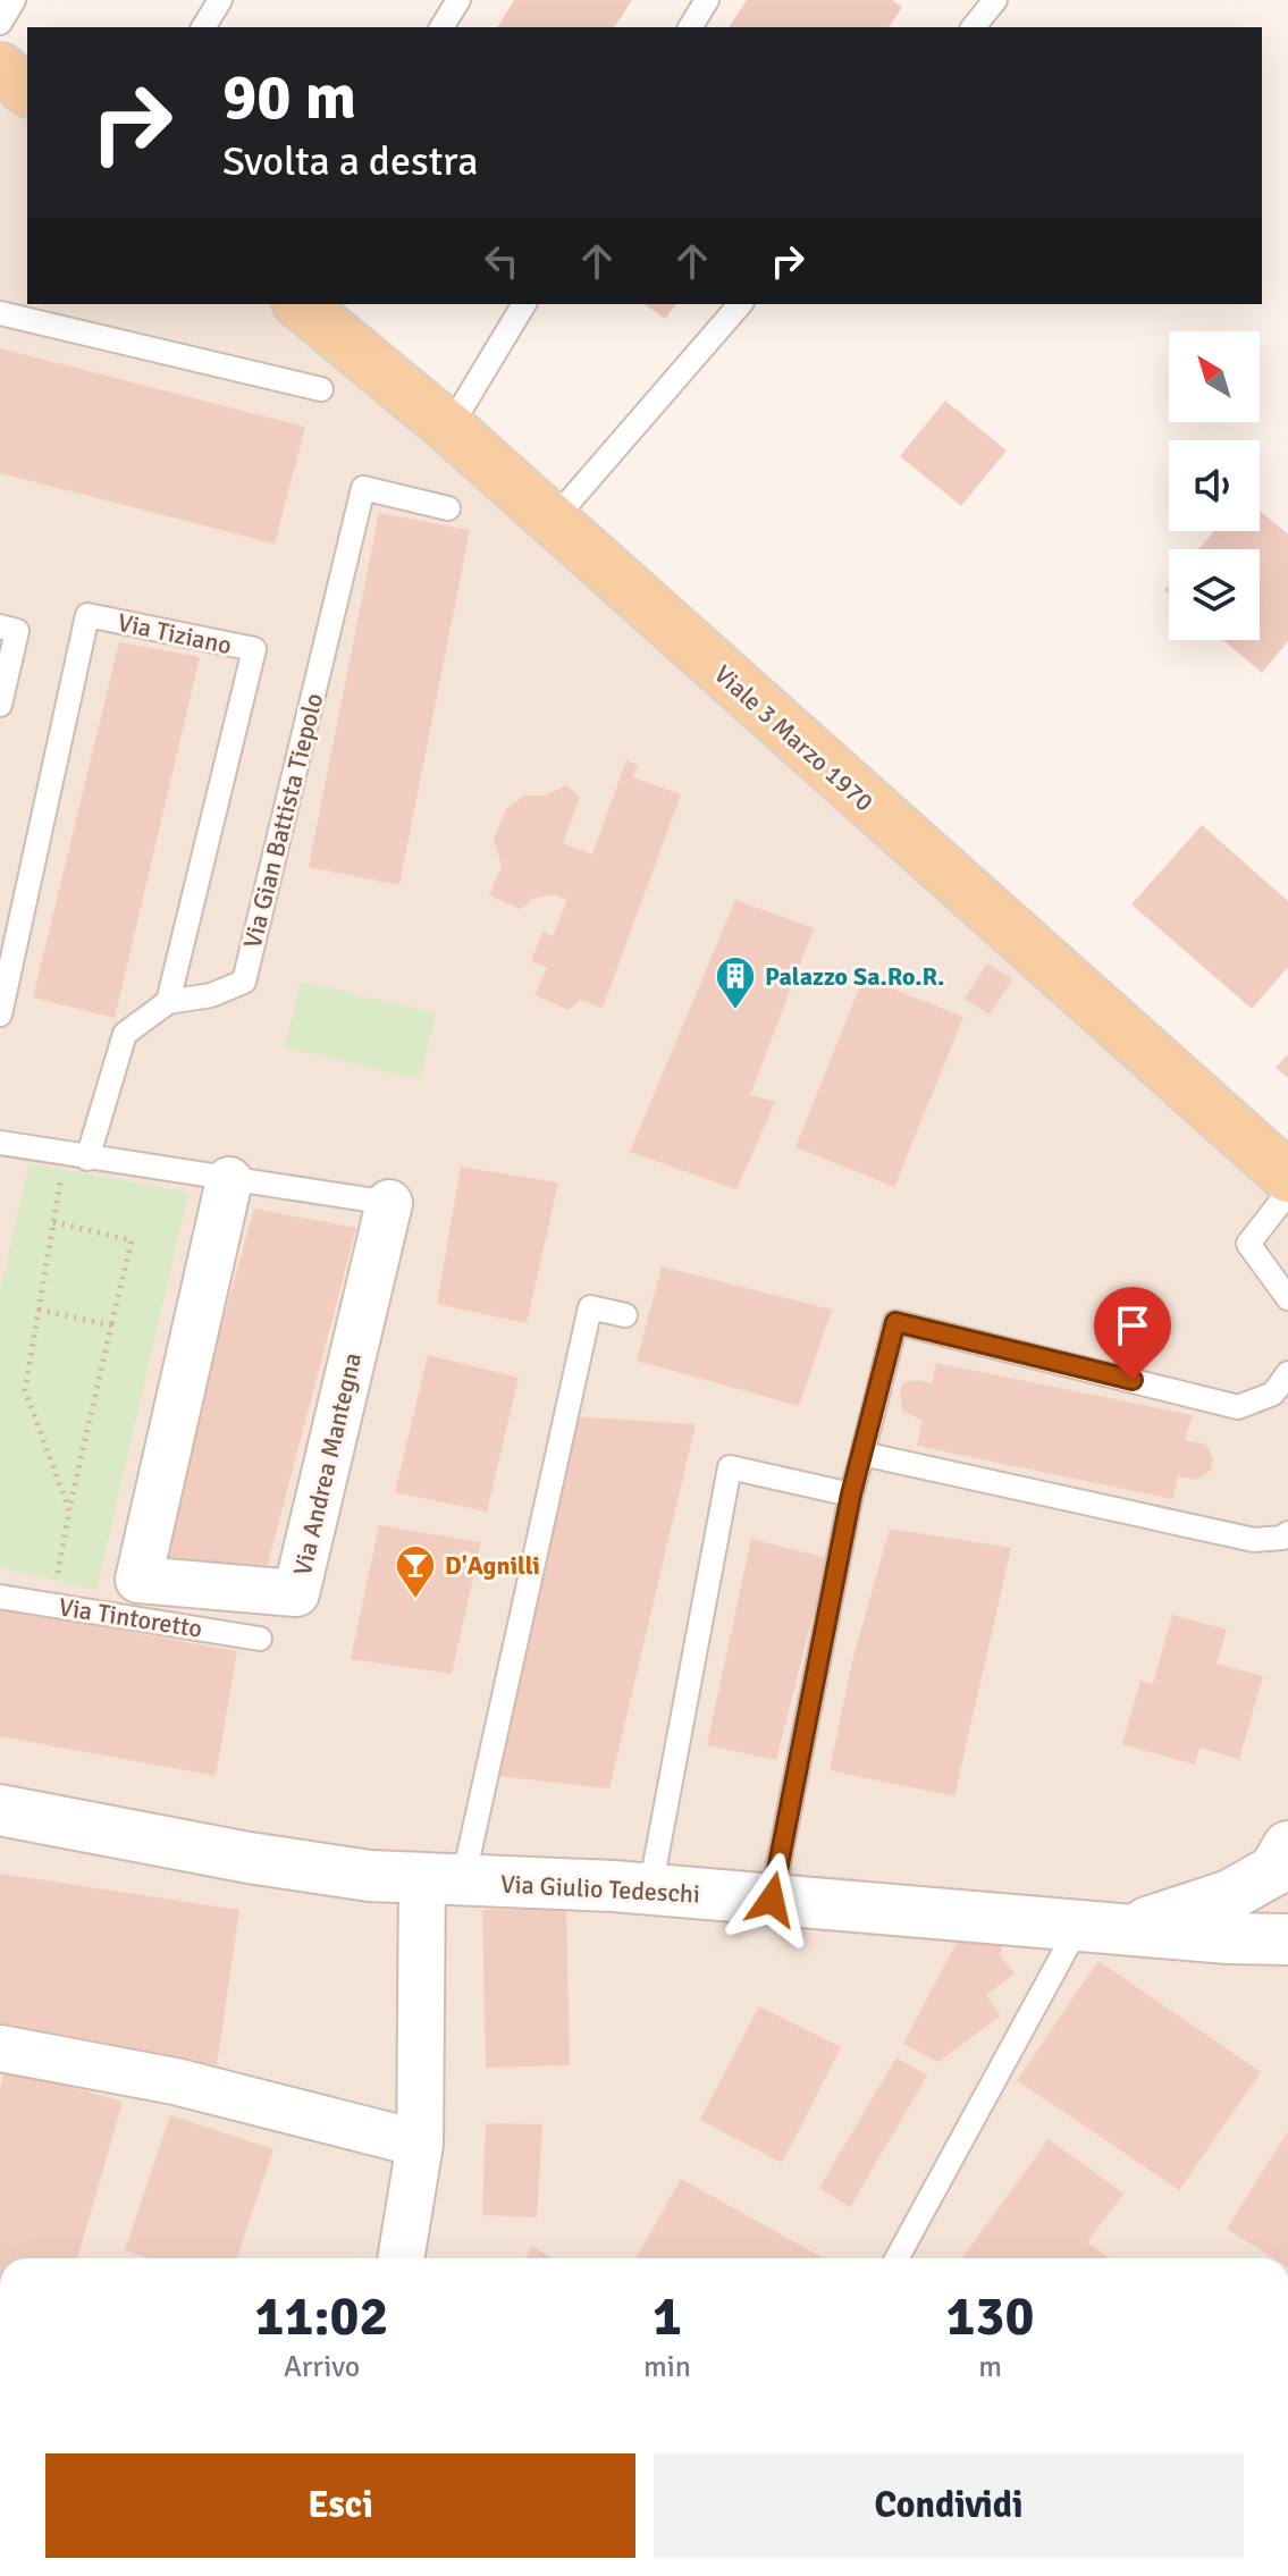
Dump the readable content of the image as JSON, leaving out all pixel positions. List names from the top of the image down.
{
  "streets": {
    "main road": ["Viale 3 Marzo 1970"],
    "street": ["Via Andrea Mantegna", "Via Giulio Tedeschi"],
    "lane": ["Via Tiziano", "Via Gian Battista Tiepolo", "Via Tintoretto"]
  },
  "crossings": [
    ["Via Tiziano", "Via Gian Battista Tiepolo"],
    ["Via Gian Battista Tiepolo", "Via Andrea Mantegna"]
  ],
  "places": {
    "building": ["Palazzo Sa.Ro.R."],
    "bar": ["D'Agnilli"]
  },
  "north": "top left",
  "page": {
    "turn": ["90 m", "Svolta a destra"],
    "eta": [
      "11:02",
      "Arrivo",
      "1",
      "min",
      "130",
      "m"
    ],
    "buttons": ["Esci", "Condividi"]
  }
}
